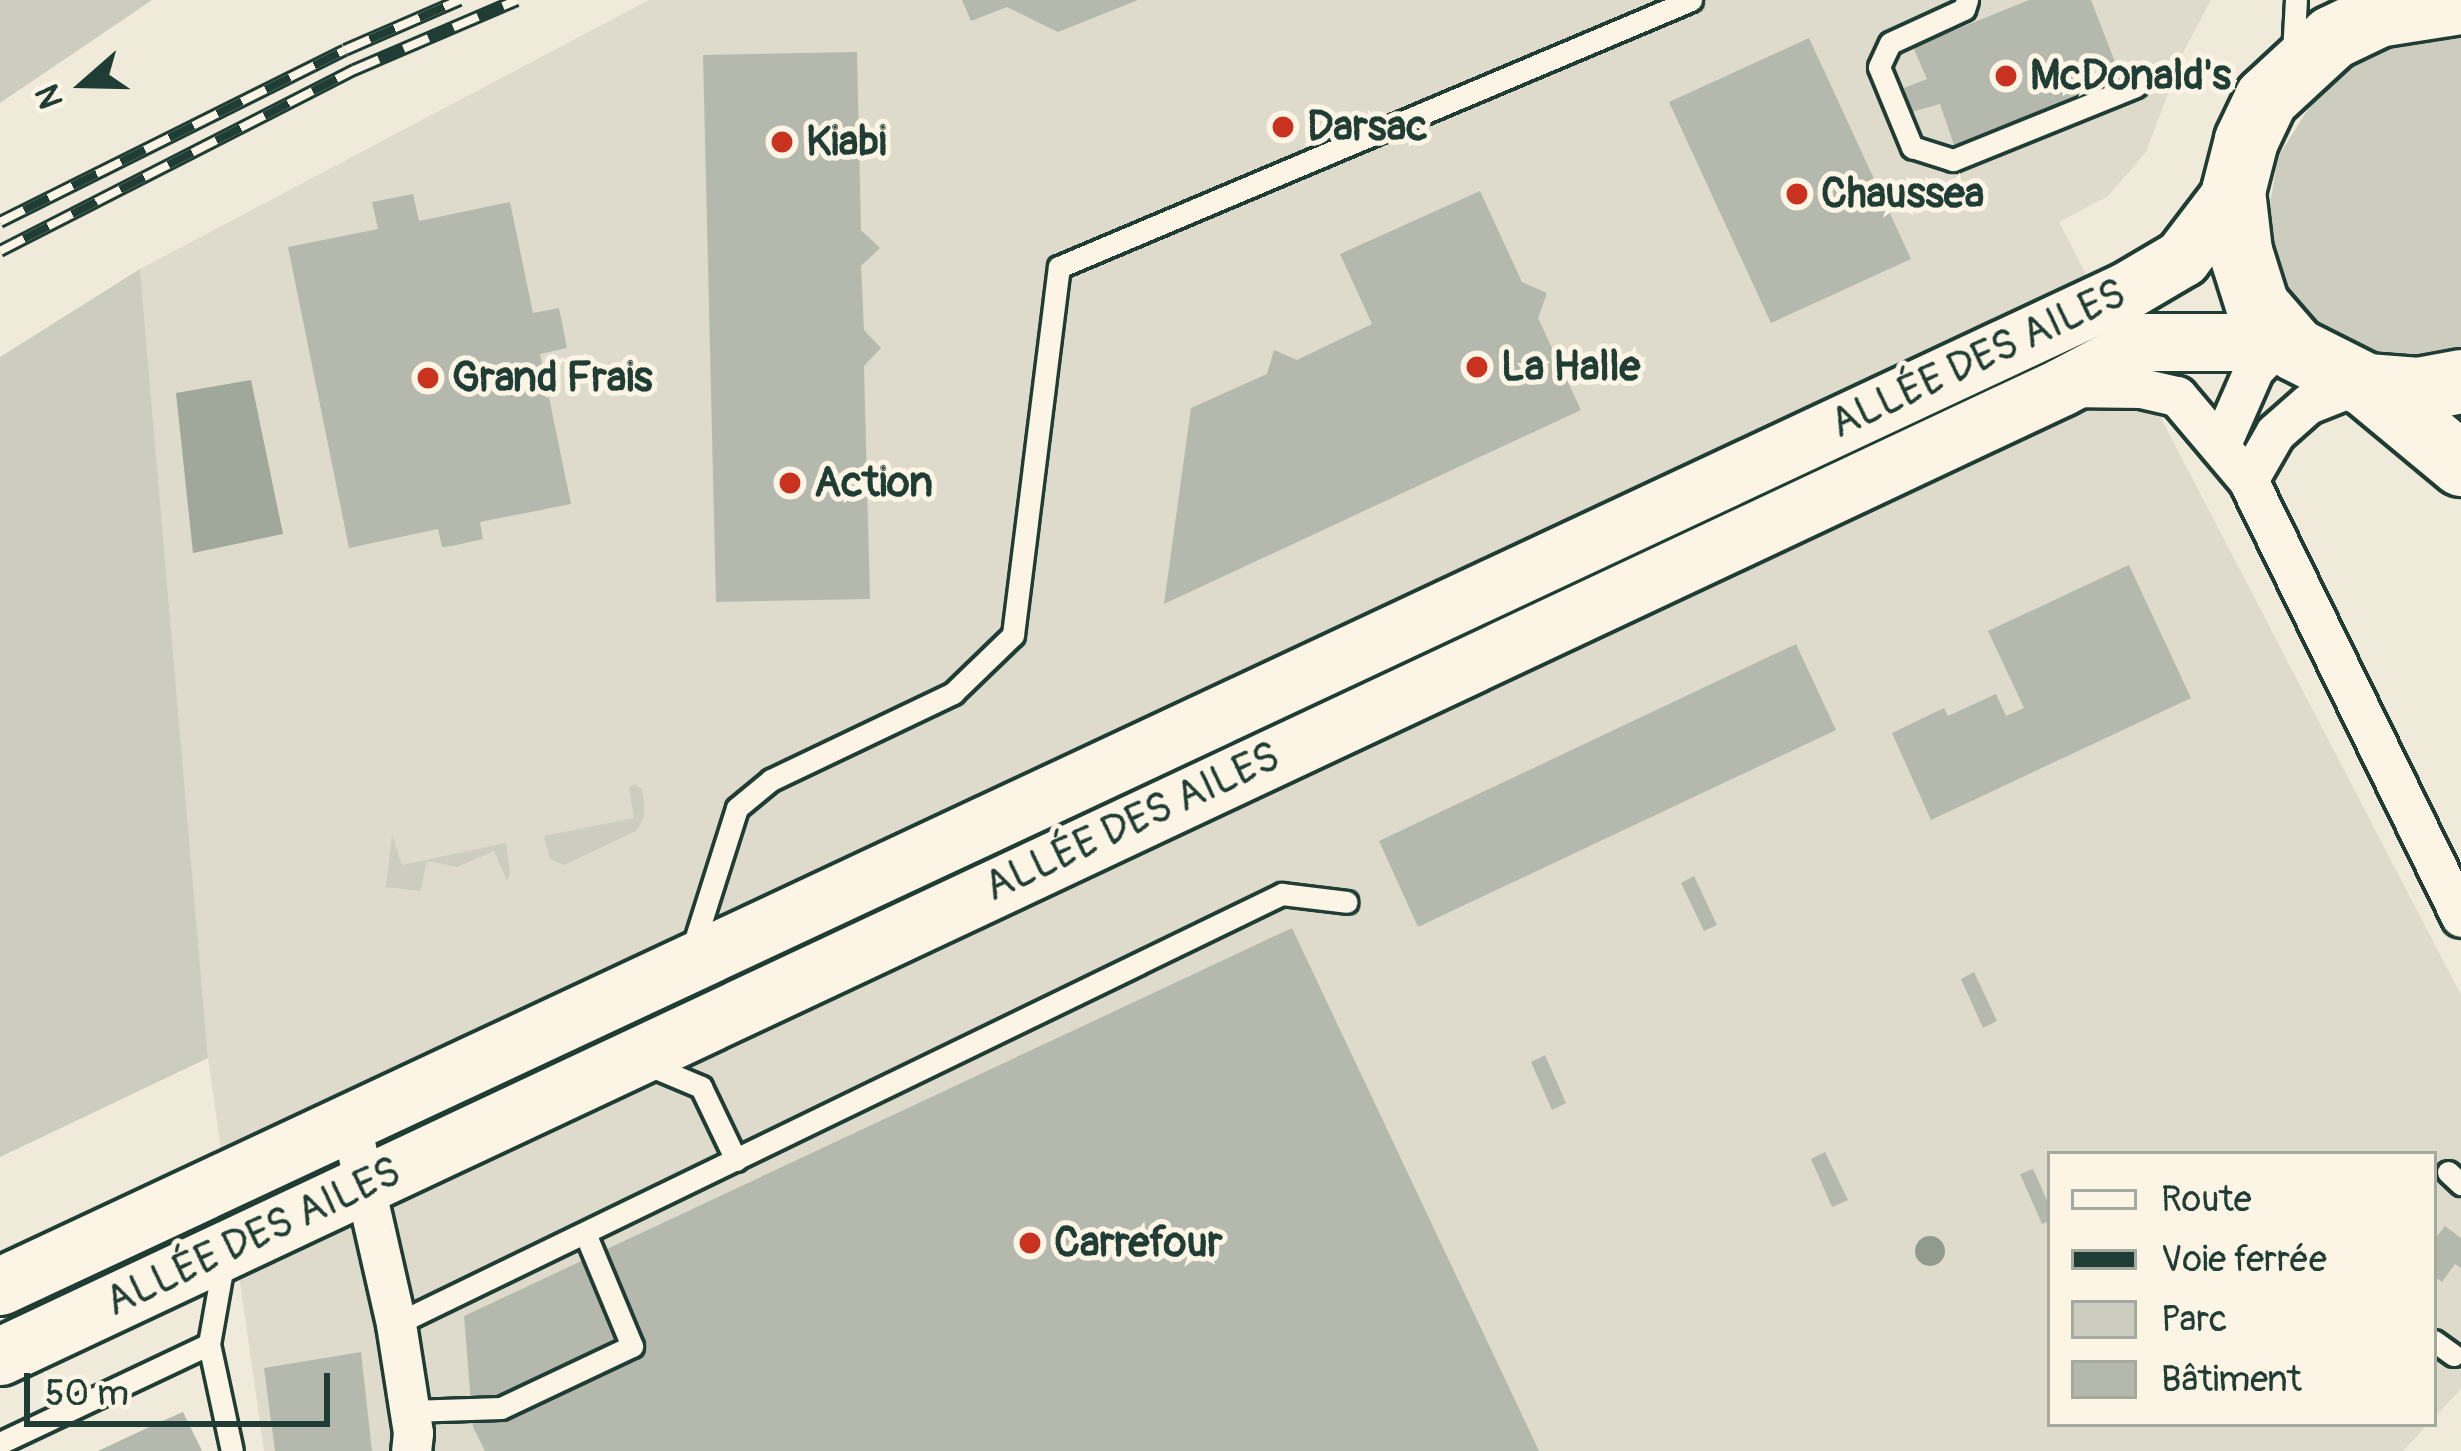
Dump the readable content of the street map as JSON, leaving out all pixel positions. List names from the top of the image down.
{
  "streets": {
    "main road": ["ALLÉE DES AILES"]
  },
  "places": [
    "McDonald's",
    "Darsac",
    "Kiabi",
    "Chaussea",
    "La Halle",
    "Grand Frais",
    "Action",
    "Carrefour"
  ],
  "legend": [
    "Route",
    "Voie ferrée",
    "Parc",
    "Bâtiment"
  ],
  "scale_bar": "50 m",
  "north": "left"
}
